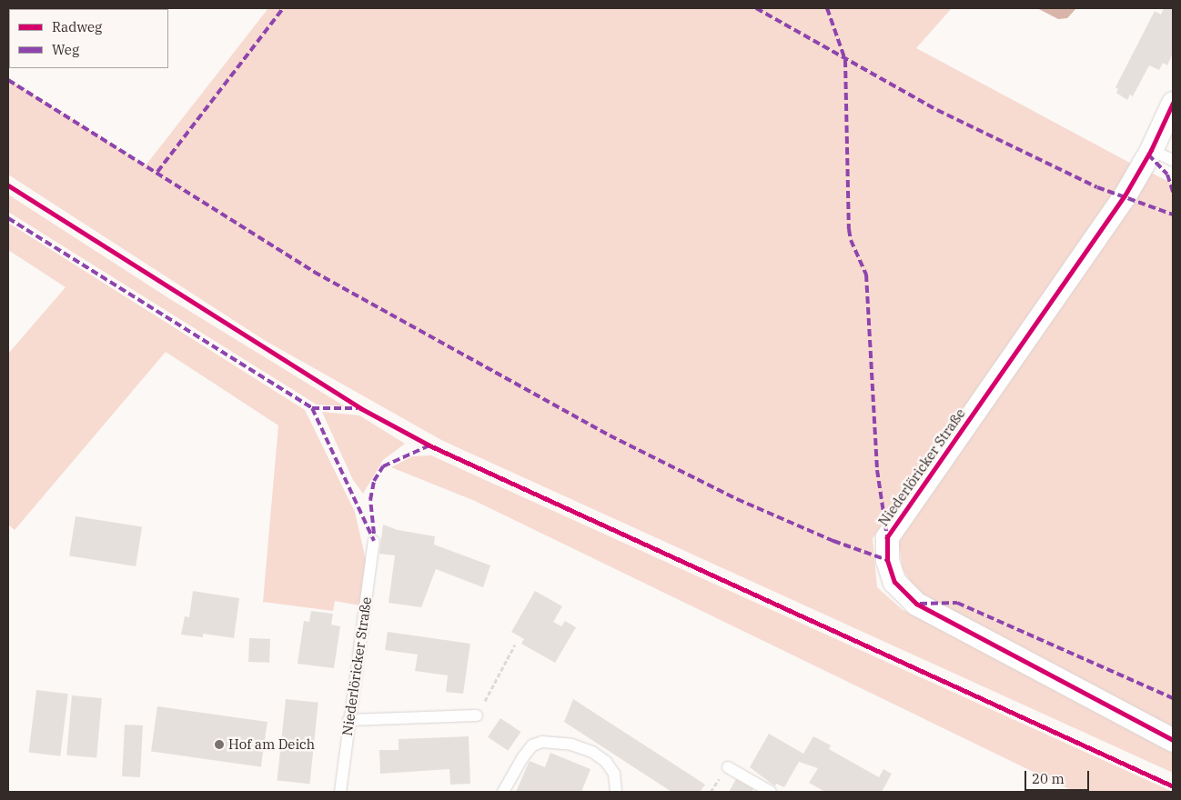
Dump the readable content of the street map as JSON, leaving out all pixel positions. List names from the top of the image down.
{
  "streets": {
    "street": ["Niederlöricker Straße"]
  },
  "places": ["Hof am Deich"],
  "legend": ["Radweg", "Weg"],
  "scale_bar": "20 m"
}
